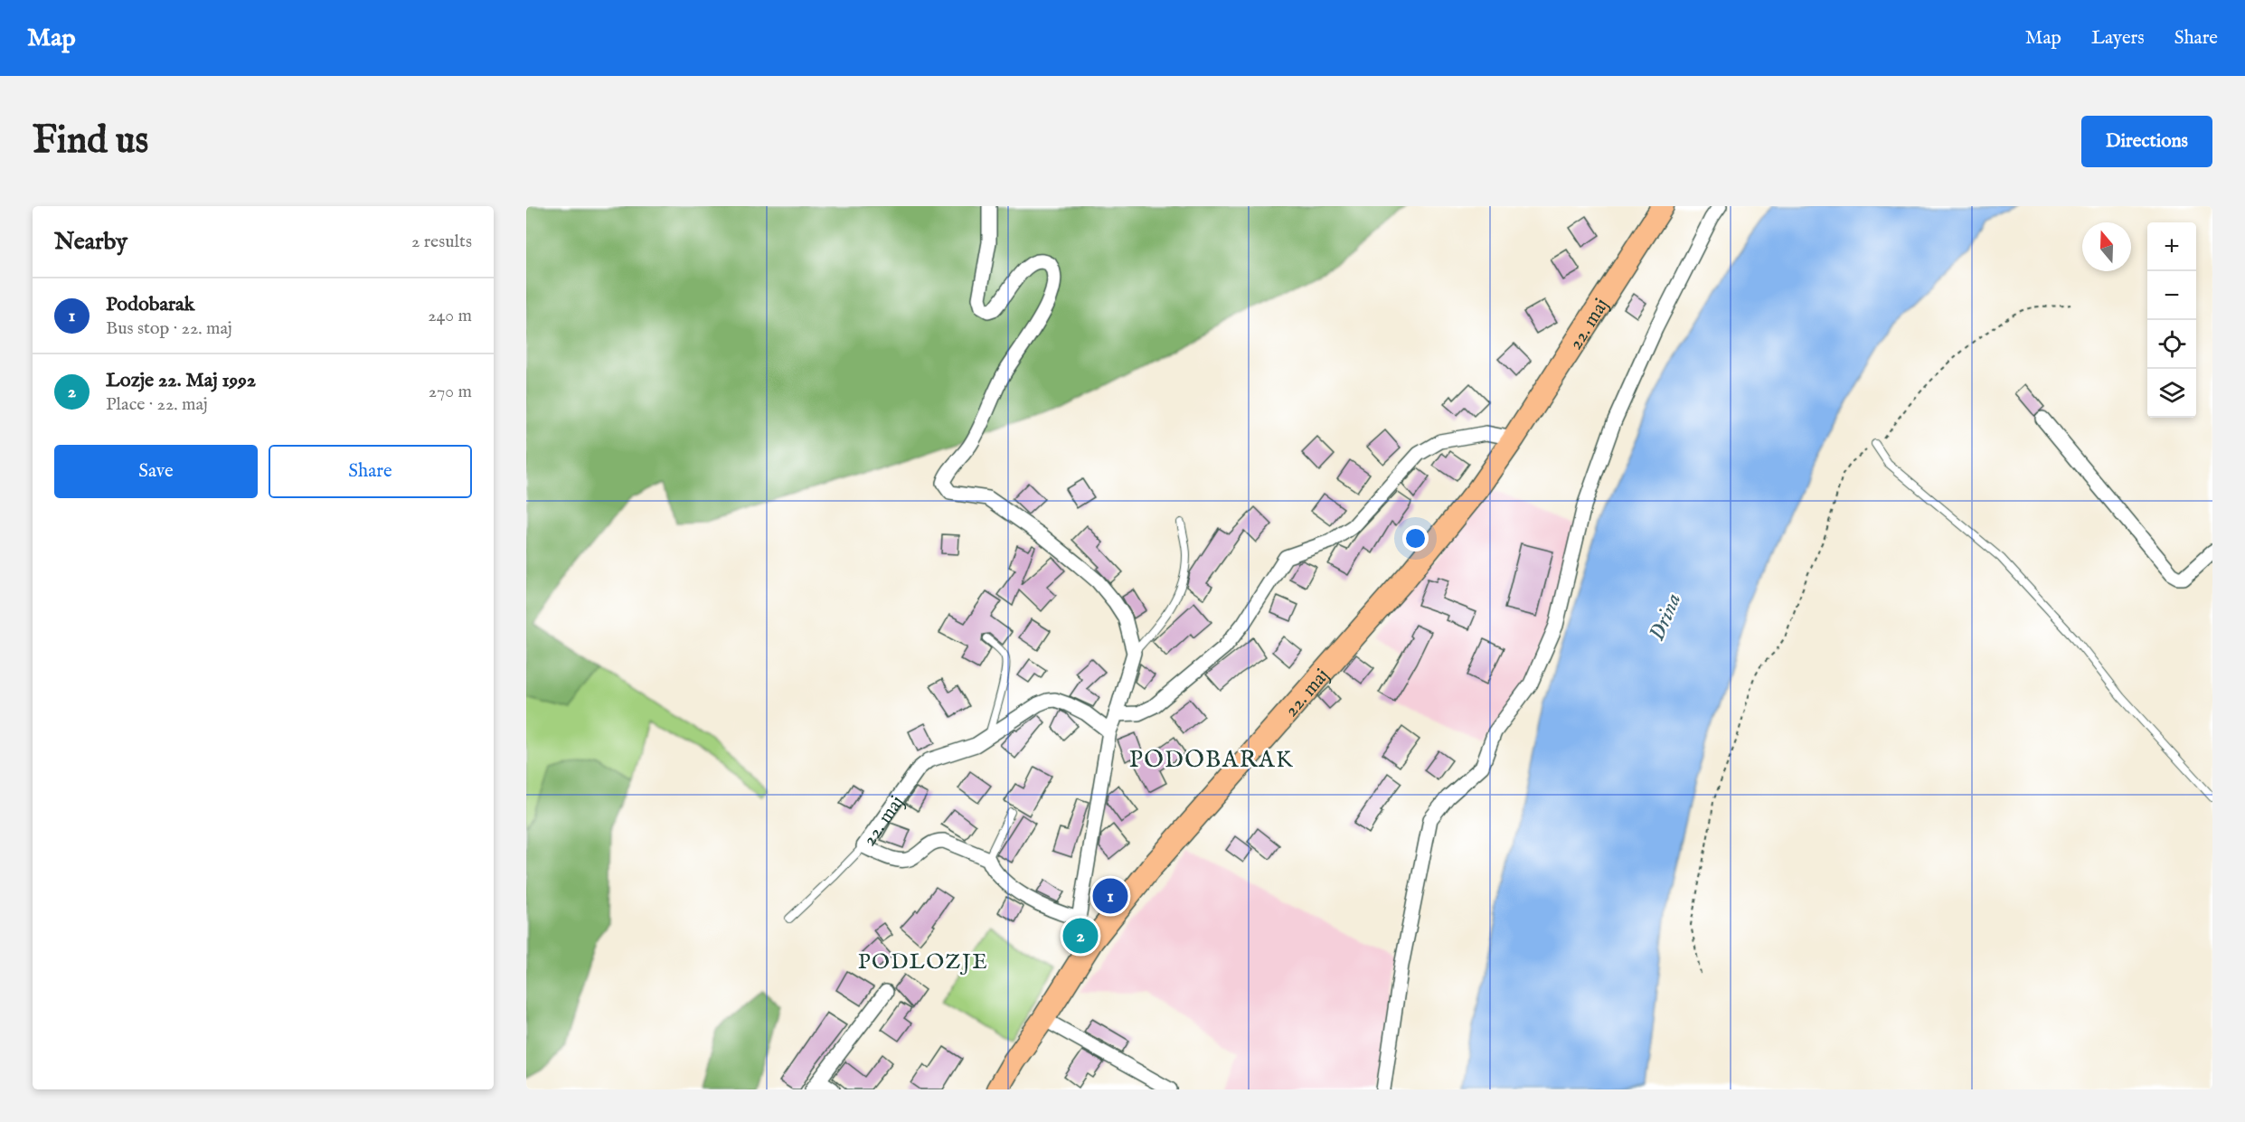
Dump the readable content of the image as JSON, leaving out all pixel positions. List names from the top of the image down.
{
  "streets": {
    "main road": ["22. maj"]
  },
  "districts": ["PODOBARAK", "PODLOZJE"],
  "water": ["Drina"],
  "north": "top",
  "page": {
    "header": "Map",
    "nav": ["Map", "Layers", "Share"],
    "buttons": [
      "Directions",
      ["Save", "Share"]
    ],
    "title": "Find us",
    "heading": ["Nearby", "2 results"],
    "map_buttons": ["+", "−"],
    "list": [
      {
        "mark": "1",
        "name": "Podobarak",
        "note": "Bus stop · 22. maj",
        "value": "240 m"
      },
      {
        "mark": "2",
        "name": "Lozje 22. Maj 1992",
        "note": "Place · 22. maj",
        "value": "270 m"
      }
    ],
    "pins": ["1", "2"]
  }
}
